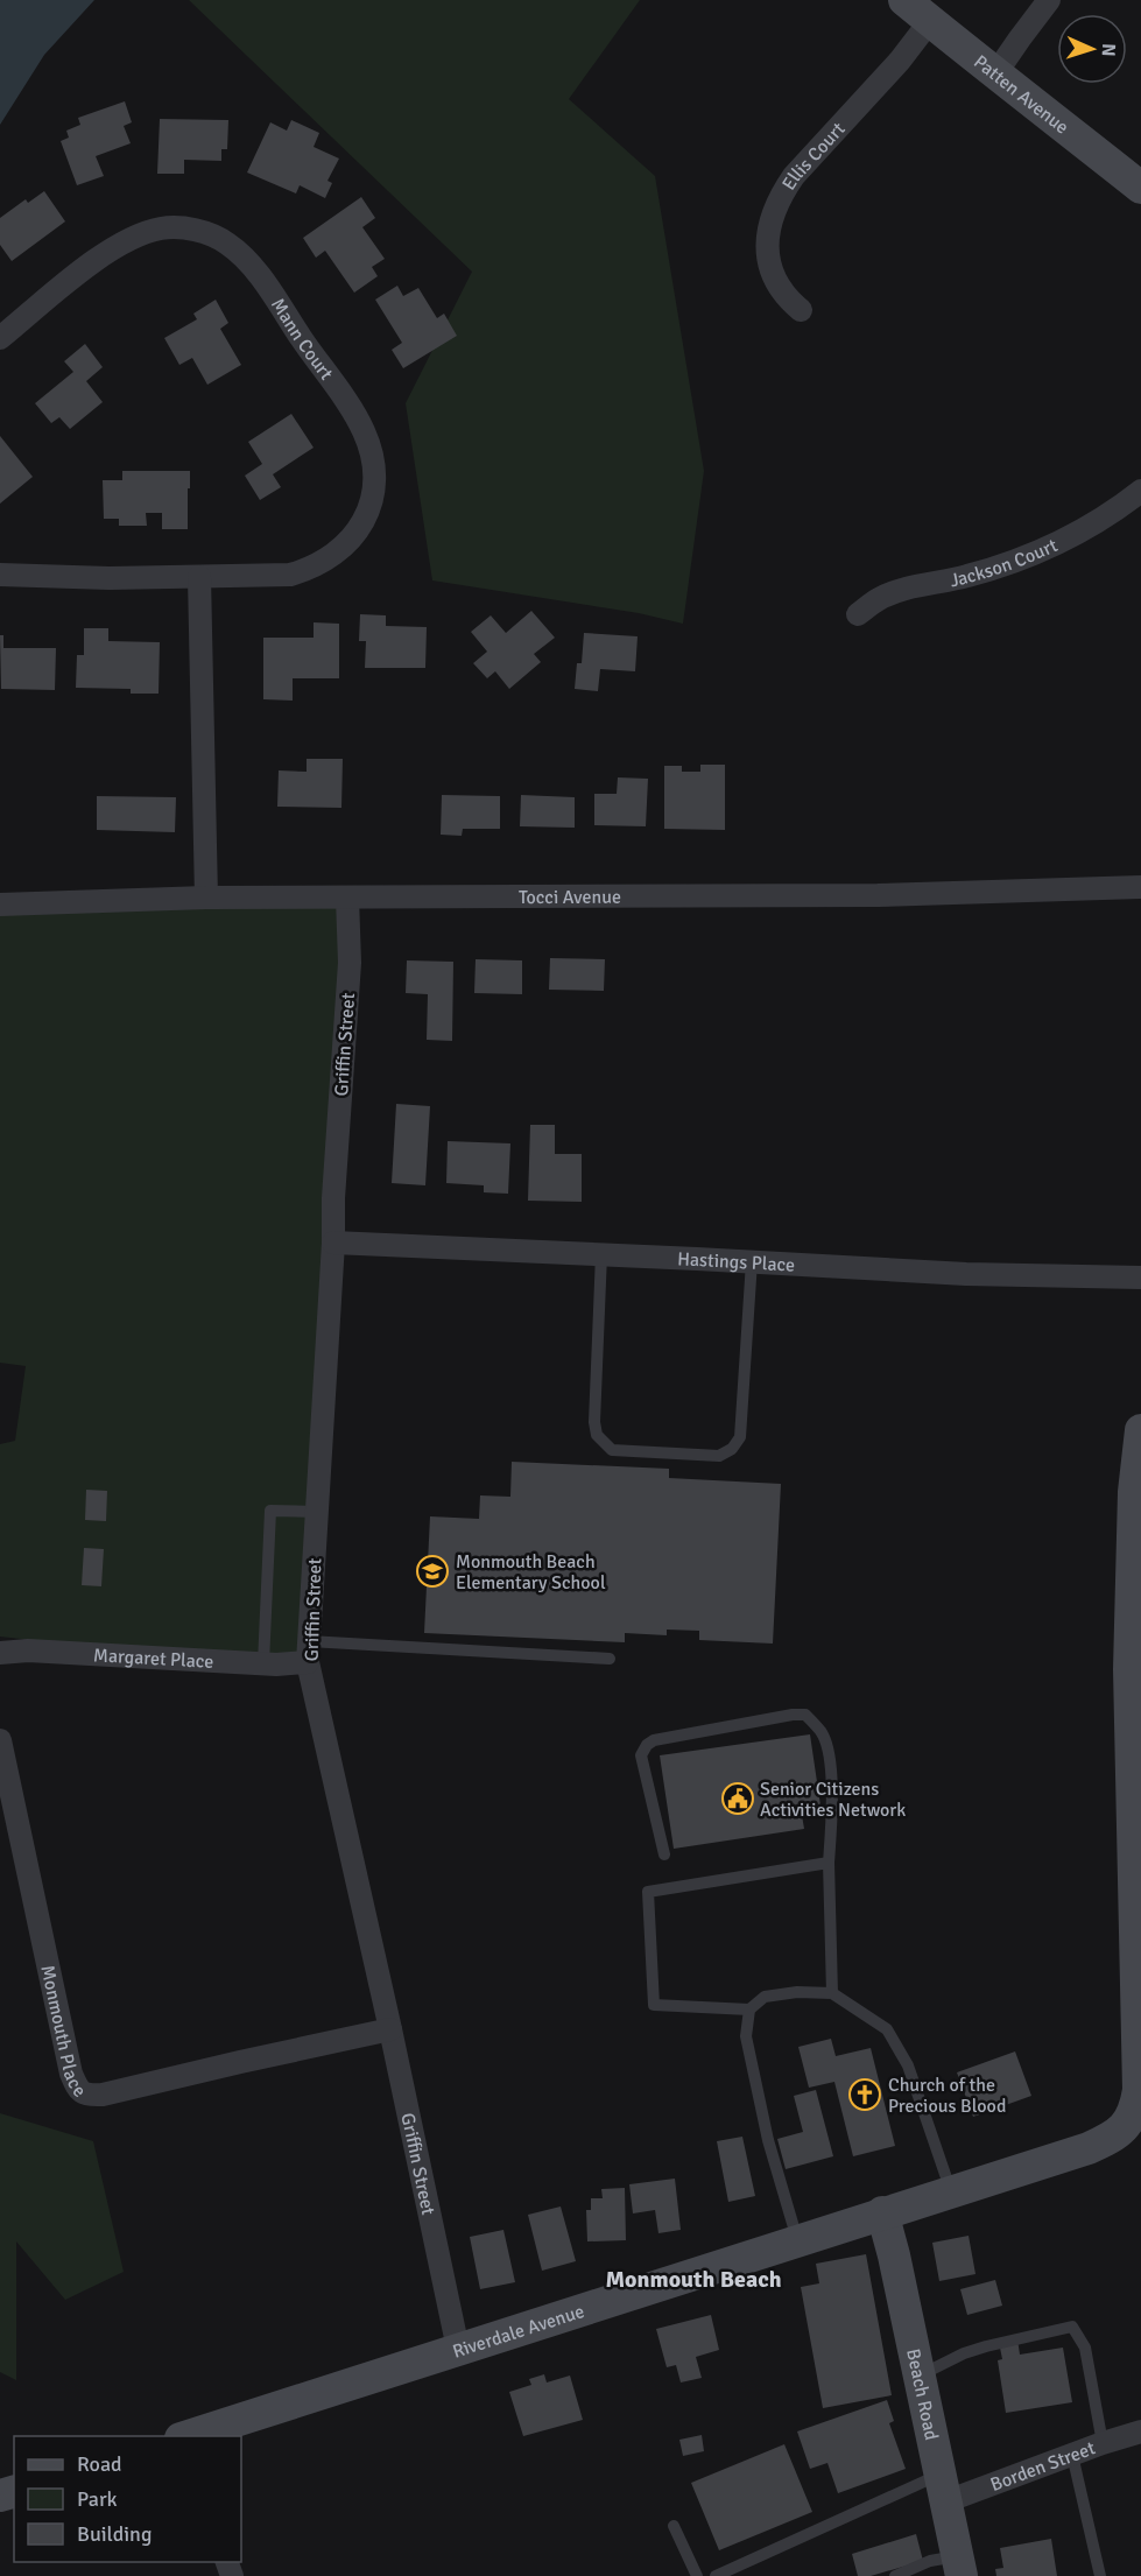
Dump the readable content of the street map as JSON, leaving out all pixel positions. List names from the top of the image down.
{
  "streets": {
    "street": [
      "Patten Avenue",
      "Ellis Court",
      "Mann Court",
      "Jackson Court",
      "Tocci Avenue",
      "Griffin Street",
      "Hastings Place",
      "Margaret Place",
      "Monmouth Place",
      "Riverdale Avenue",
      "Beach Road",
      "Borden Street"
    ]
  },
  "crossings": [
    ["Patten Avenue", "Ellis Court"],
    ["Tocci Avenue", "Griffin Street"],
    ["Griffin Street", "Hastings Place"],
    ["Griffin Street", "Margaret Place"],
    ["Griffin Street", "Monmouth Place"],
    ["Griffin Street", "Riverdale Avenue"],
    ["Riverdale Avenue", "Beach Road"],
    ["Beach Road", "Borden Street"]
  ],
  "districts": ["Monmouth Beach"],
  "places": {
    "school or university": ["Monmouth Beach Elementary School"],
    "public building": ["Senior Citizens Activities Network"],
    "church": ["Church of the Precious Blood"]
  },
  "legend": ["Road", "Park", "Building"],
  "north": "right"
}
